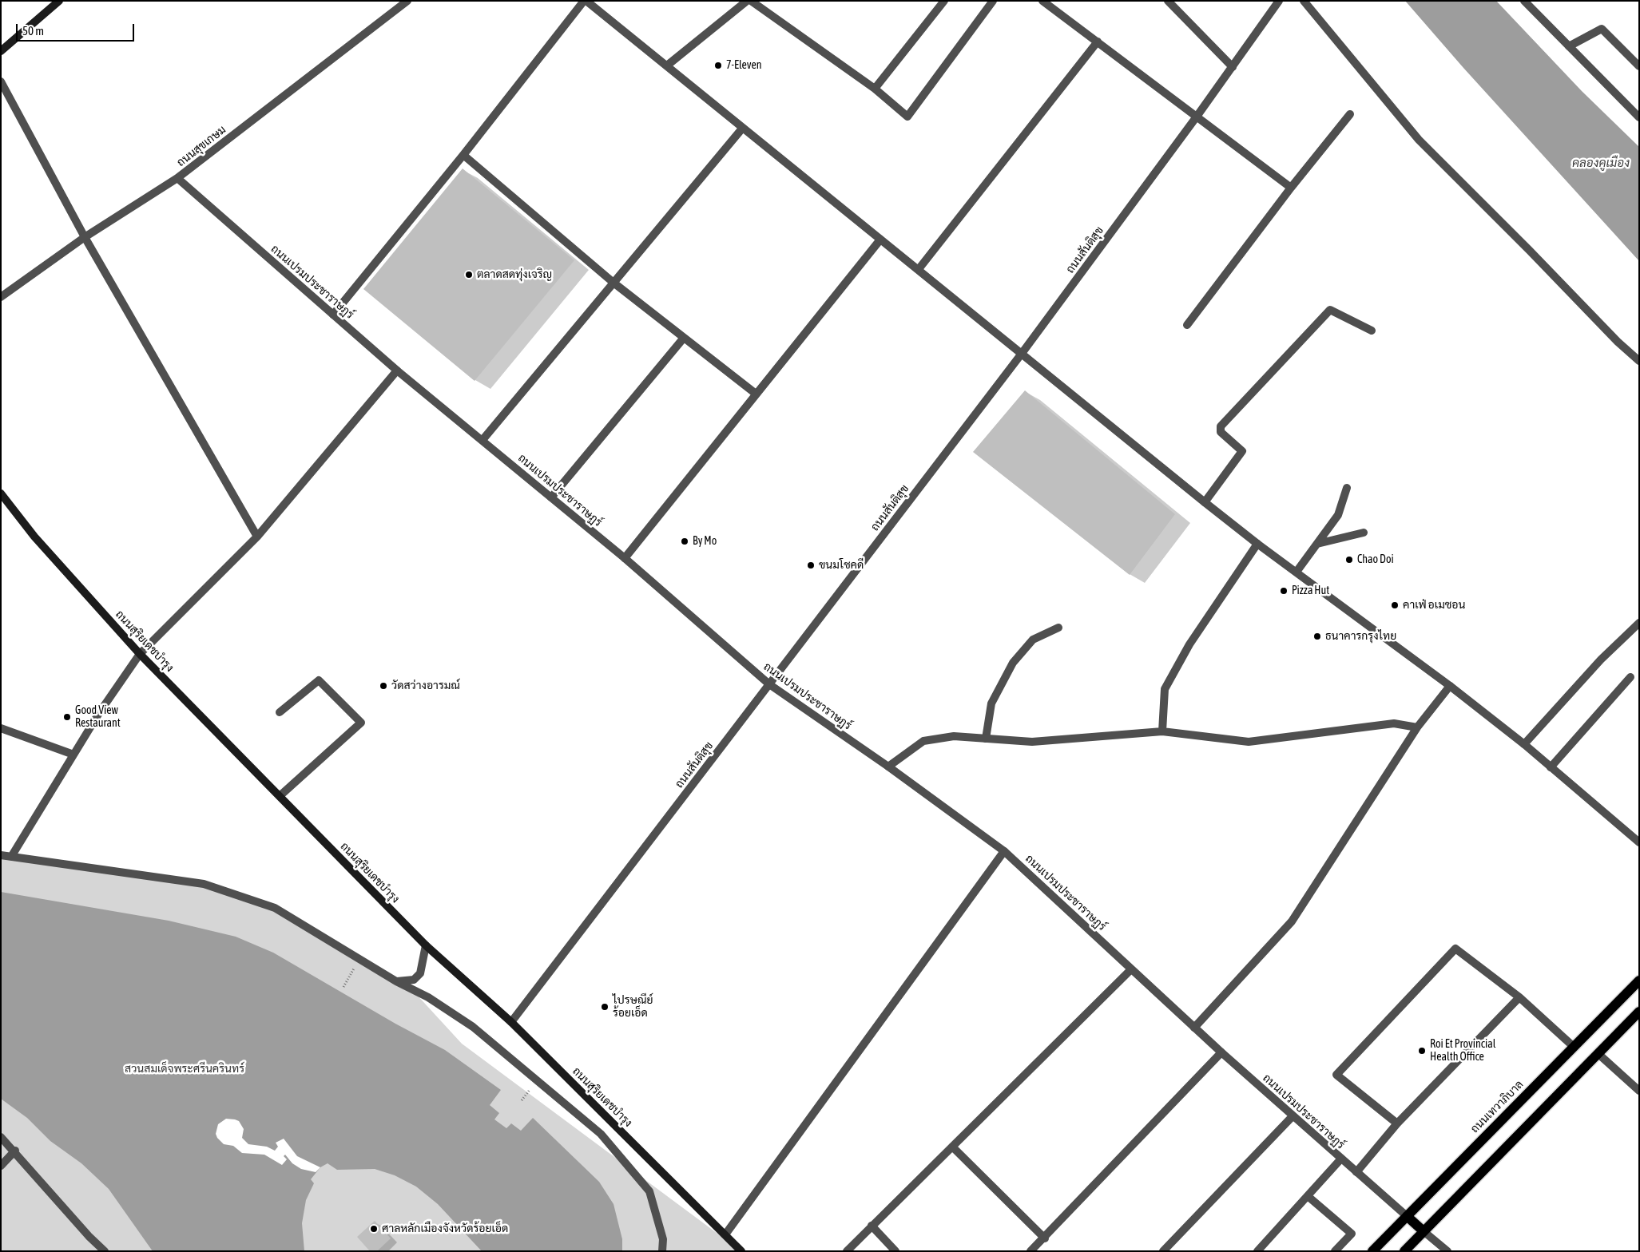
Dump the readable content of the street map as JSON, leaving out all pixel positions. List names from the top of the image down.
{
  "streets": {
    "main road": ["ถนนสุริยเดชบำรุง", "ถนนเทวาภิบาล"],
    "street": ["ถนนสุขเกษม", "ถนนสันติสุข", "ถนนเปรมประชาราษฏร์"]
  },
  "crossings": [
    ["ถนนสุขเกษม", "ถนนเปรมประชาราษฏร์"],
    ["ถนนสันติสุข", "ถนนเปรมประชาราษฏร์"],
    ["ถนนสันติสุข", "ถนนสุริยเดชบำรุง"],
    ["ถนนเปรมประชาราษฏร์", "ถนนเทวาภิบาล"]
  ],
  "water": ["คลองคูเมือง"],
  "parks": ["สวนสมเด็จพระศรีนครินทร์"],
  "places": [
    "7-Eleven",
    "ตลาดสดทุ่งเจริญ",
    "By Mo",
    "Chao Doi",
    "ขนมโชคดี",
    "Pizza Hut",
    "คาเฟ่ อเมซอน",
    "ธนาคารกรุงไทย",
    "วัดสว่างอารมณ์",
    "Good View Restaurant",
    "ไปรษณีย์ ร้อยเอ็ด",
    "Roi Et Provincial Health Office",
    "ศาลหลักเมืองจังหวัดร้อยเอ็ด"
  ],
  "scale_bar": "50 m"
}
